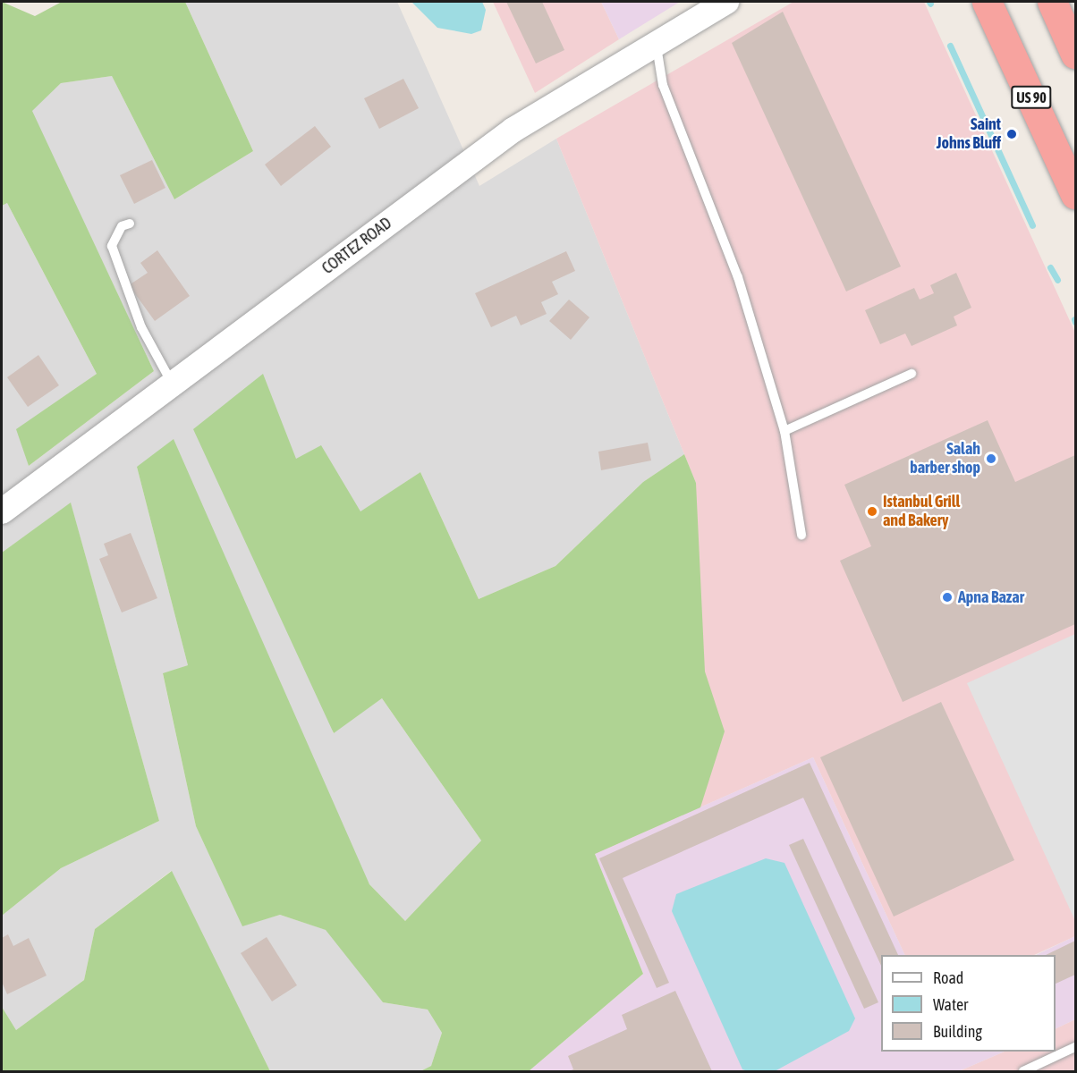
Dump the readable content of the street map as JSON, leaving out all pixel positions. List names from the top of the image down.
{
  "streets": {
    "highway": ["US 90"],
    "street": ["CORTEZ ROAD"]
  },
  "places": [
    "Saint Johns Bluff",
    "Salah barber shop",
    "Istanbul Grill and Bakery",
    "Apna Bazar"
  ],
  "legend": ["Road", "Water", "Building"]
}
